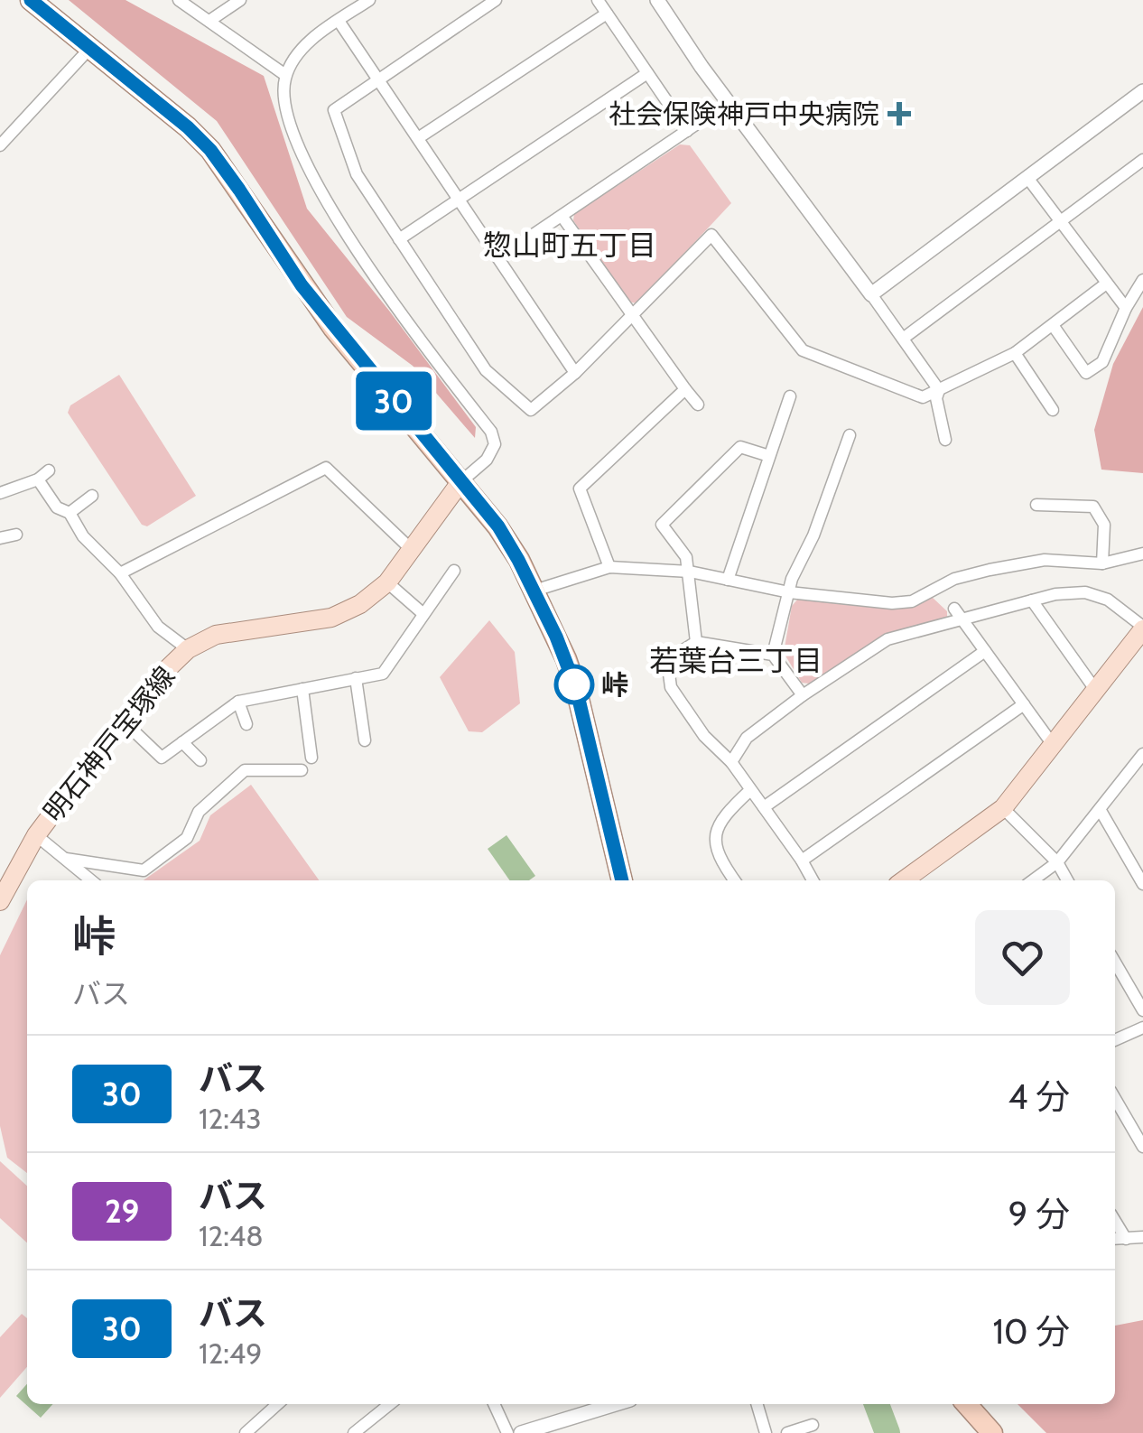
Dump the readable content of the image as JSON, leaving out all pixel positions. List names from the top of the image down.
{
  "streets": {
    "main road": ["明石神戸宝塚線"]
  },
  "districts": ["惣山町五丁目", "若葉台三丁目"],
  "places": {
    "health": ["社会保険神戸中央病院"],
    "other": ["峠"]
  },
  "lines": ["bus line 30"],
  "page": {
    "on_map": "30",
    "heading": ["峠", "バス"],
    "list": [
      {
        "mark": "30",
        "name": "バス",
        "note": "12:43",
        "value": "4 分"
      },
      {
        "mark": "29",
        "name": "バス",
        "note": "12:48",
        "value": "9 分"
      },
      {
        "mark": "30",
        "name": "バス",
        "note": "12:49",
        "value": "10 分"
      }
    ]
  }
}
